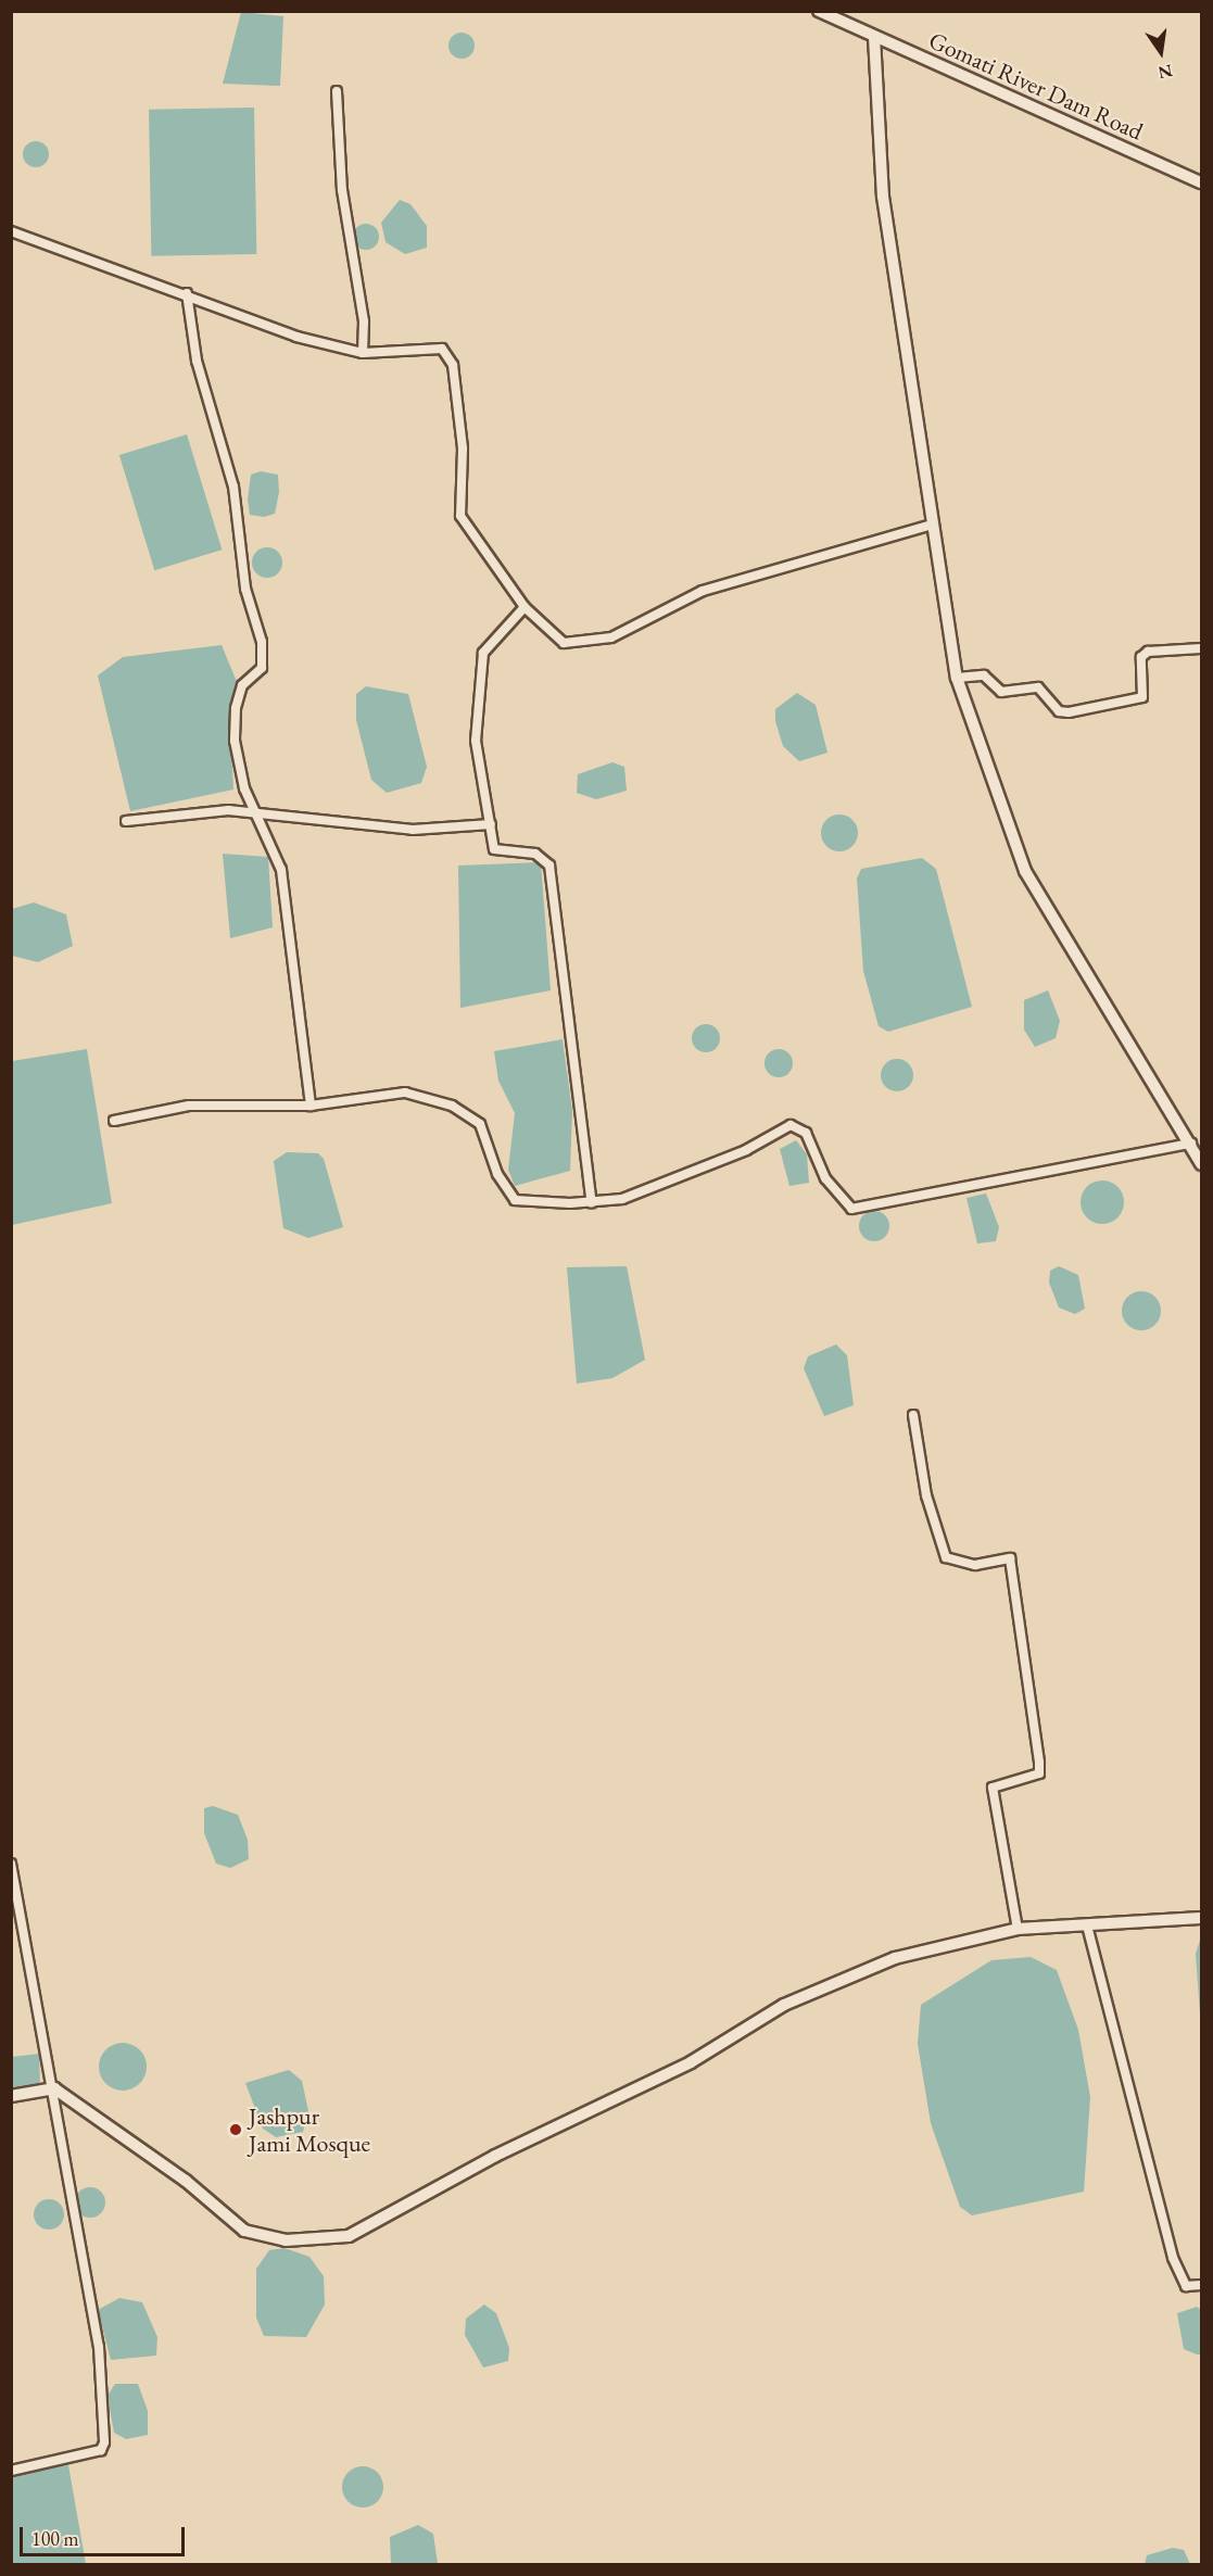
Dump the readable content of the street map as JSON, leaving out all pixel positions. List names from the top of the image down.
{
  "streets": {
    "street": ["Gomati River Dam Road"]
  },
  "places": ["Jashpur Jami Mosque"],
  "scale_bar": "100 m",
  "north": "bottom"
}
